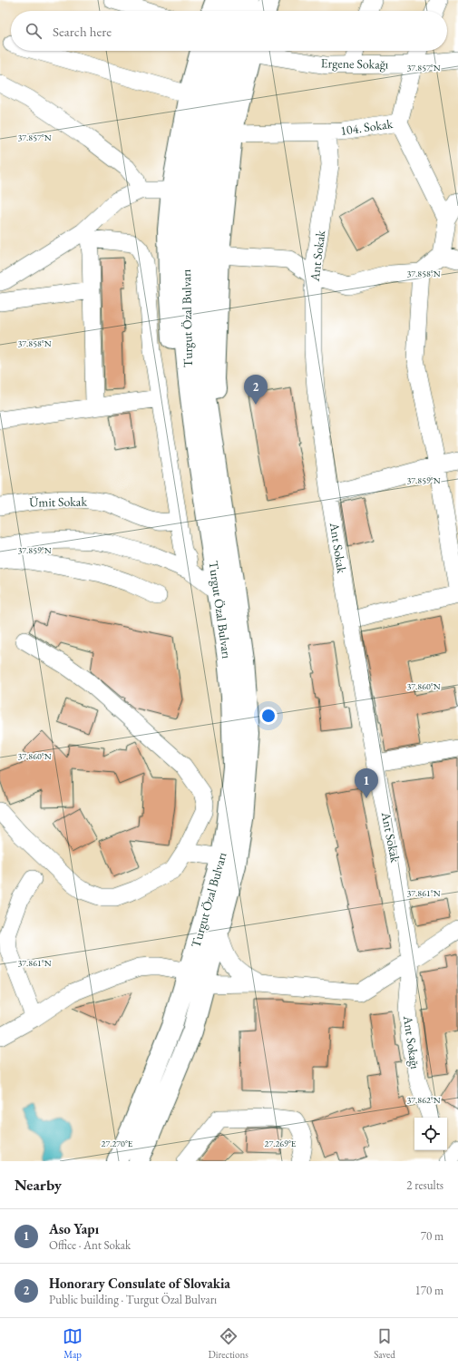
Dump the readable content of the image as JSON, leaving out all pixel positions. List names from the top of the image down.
{
  "streets": {
    "highway": ["Turgut Özal Bulvarı"],
    "street": [
      "Ergene Sokağı",
      "104. Sokak",
      "Ant Sokak",
      "Ümit Sokak",
      "Ant Sokağı"
    ]
  },
  "crossings": [
    ["104. Sokak", "Ant Sokak"],
    ["Ant Sokak", "Ant Sokağı"]
  ],
  "page": {
    "search": "Search here",
    "pins": ["2", "1"],
    "heading": ["Nearby", "2 results"],
    "list": [
      {
        "mark": "1",
        "name": "Aso Yapı",
        "note": "Office · Ant Sokak",
        "value": "70 m"
      },
      {
        "mark": "2",
        "name": "Honorary Consulate of Slovakia",
        "note": "Public building · Turgut Özal Bulvarı",
        "value": "170 m"
      }
    ],
    "nav": ["Map", "Directions", "Saved"]
  },
  "coordinates": [
    "37.857°N",
    "37.858°N",
    "37.859°N",
    "37.860°N",
    "37.861°N",
    "37.862°N",
    "27.270°E",
    "27.269°E"
  ]
}
